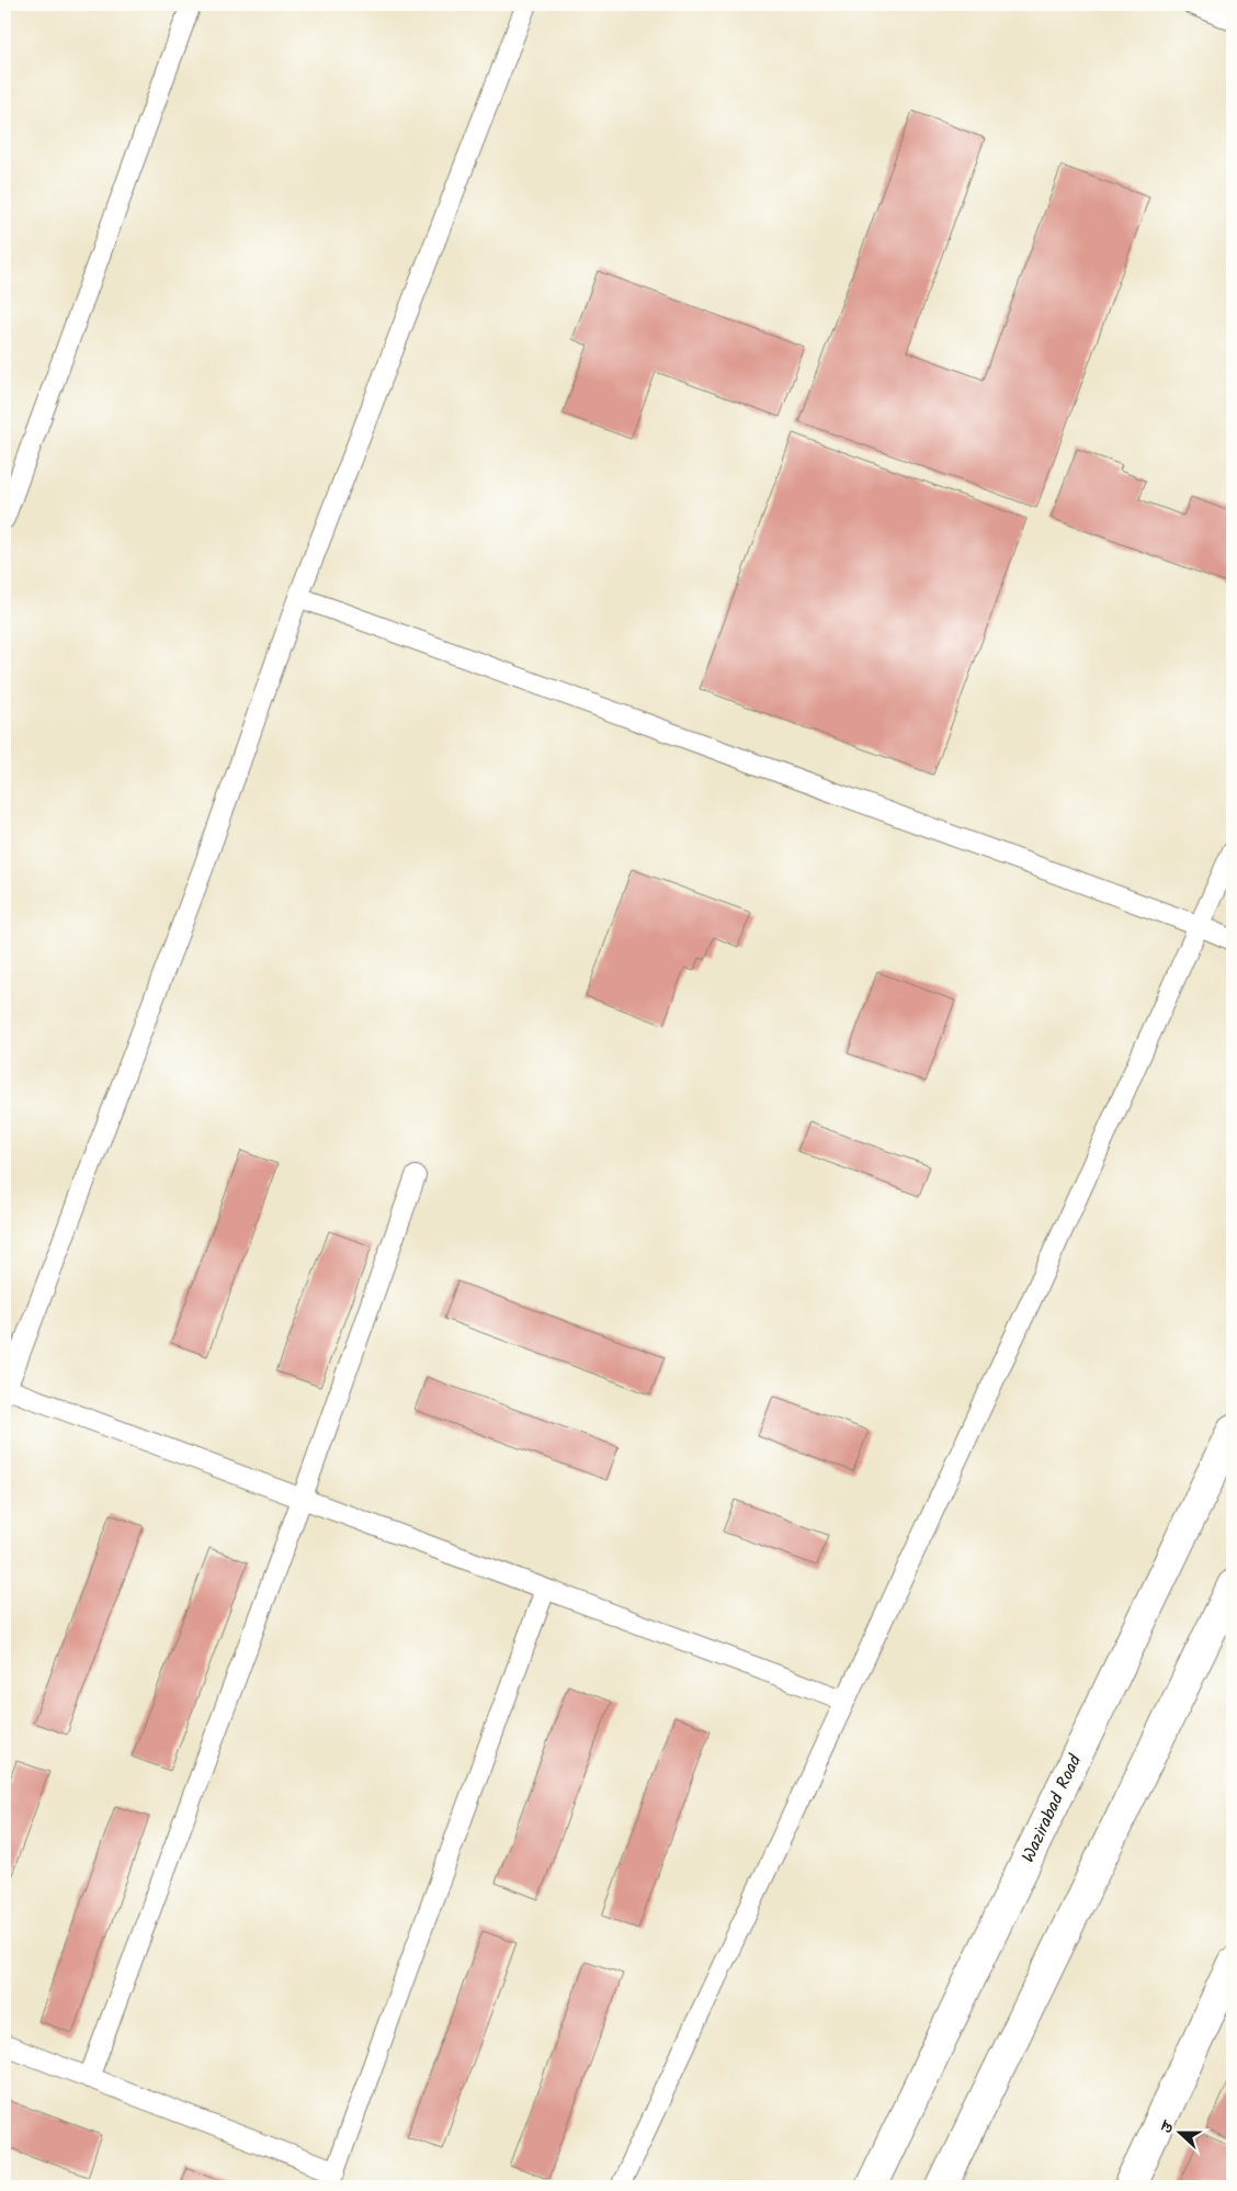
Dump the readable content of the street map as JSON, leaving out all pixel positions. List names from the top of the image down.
{
  "streets": {
    "main road": ["Wazirabad Road"]
  },
  "north": "left"
}
